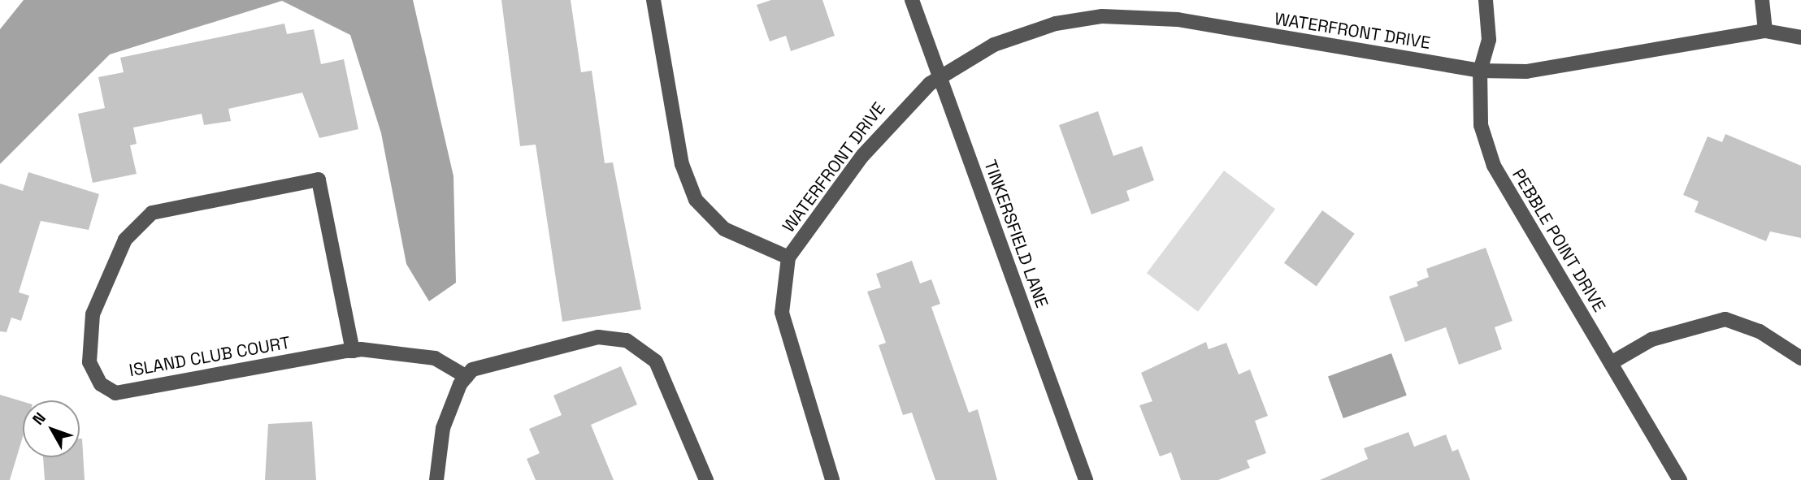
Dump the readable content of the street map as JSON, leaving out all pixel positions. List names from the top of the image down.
{
  "streets": {
    "street": [
      "WATERFRONT DRIVE",
      "TINKERSFIELD LANE",
      "PEBBLE POINT DRIVE",
      "ISLAND CLUB COURT"
    ]
  },
  "crossings": [
    ["WATERFRONT DRIVE", "TINKERSFIELD LANE"],
    ["WATERFRONT DRIVE", "PEBBLE POINT DRIVE"]
  ],
  "north": "top left"
}
